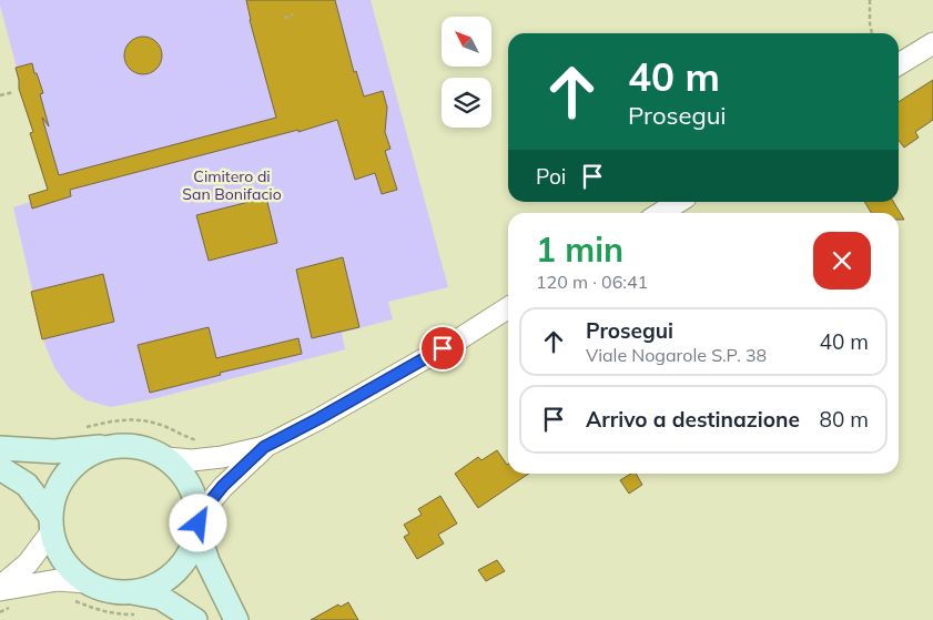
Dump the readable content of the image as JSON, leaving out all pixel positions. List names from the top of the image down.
{
  "parks": ["Cimitero di San Bonifacio"],
  "north": "top left",
  "page": {
    "turn": ["40 m", "Prosegui"],
    "then": "Poi",
    "heading": ["1 min", "120 m · 06:41"],
    "list": [
      {
        "name": "Prosegui",
        "note": "Viale Nogarole S.P. 38",
        "value": "40 m"
      },
      {
        "name": "Arrivo a destinazione",
        "value": "80 m"
      }
    ]
  }
}
